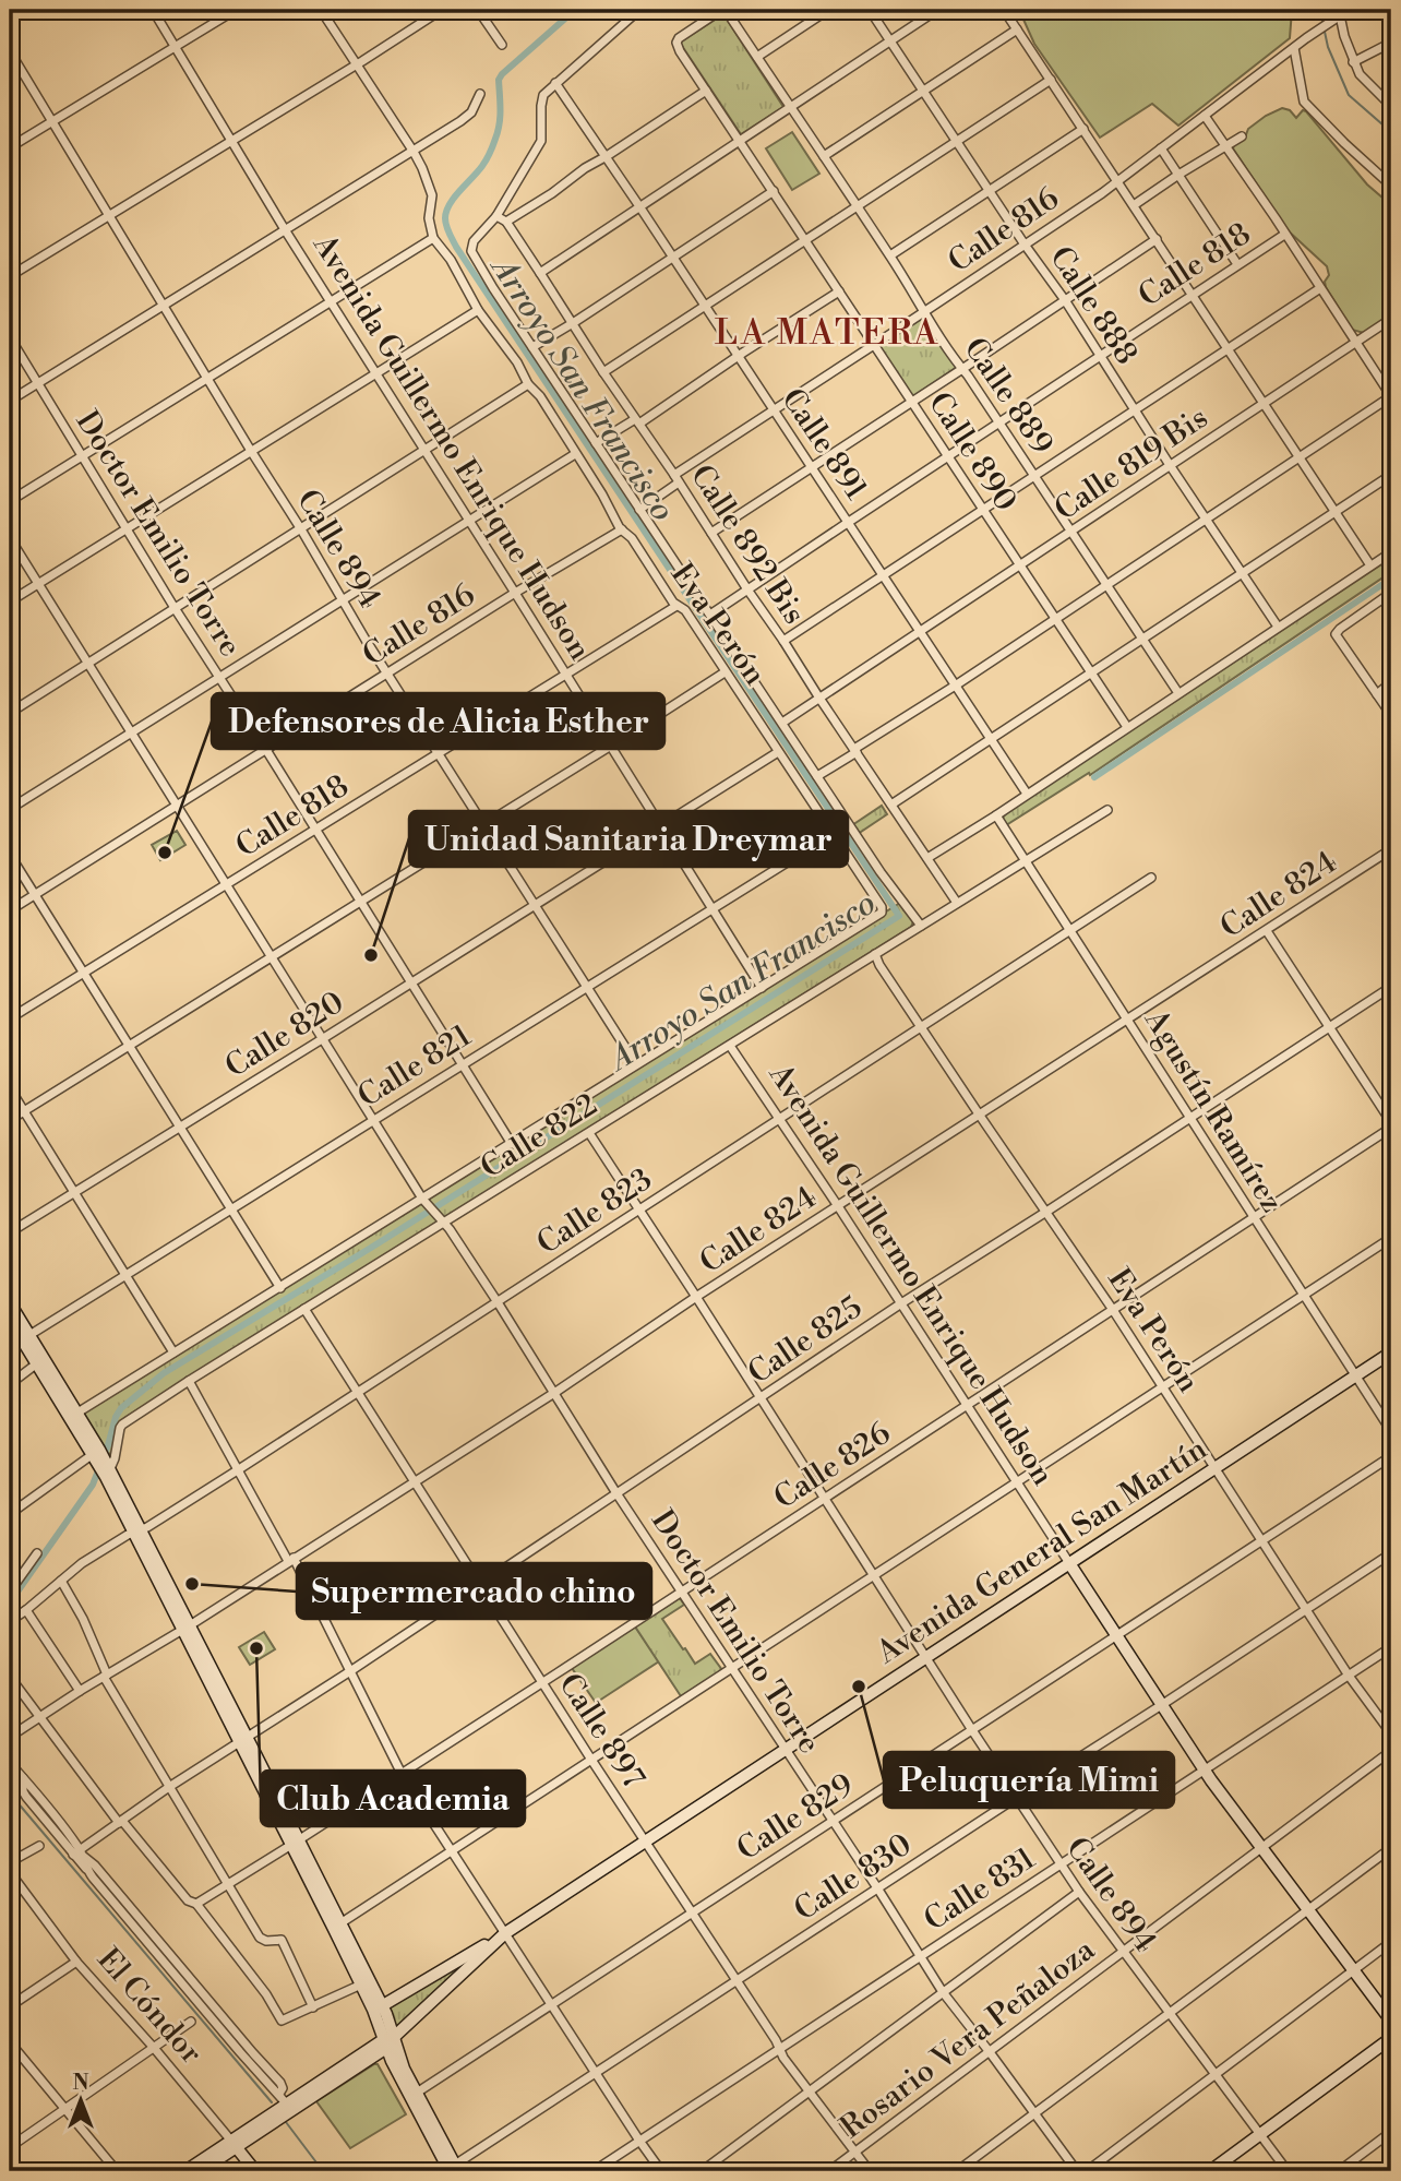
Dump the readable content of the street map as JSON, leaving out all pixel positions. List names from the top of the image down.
{
  "streets": {
    "main road": ["Avenida Guillermo Enrique Hudson", "Avenida General San Martín", "El Cóndor"],
    "street": [
      "Calle 816",
      "Calle 818",
      "Calle 888",
      "Calle 889",
      "Calle 891",
      "Calle 890",
      "Calle 819 Bis",
      "Doctor Emilio Torre",
      "Calle 892 Bis",
      "Calle 894",
      "Eva Perón",
      "Calle 824",
      "Calle 820",
      "Calle 821",
      "Agustín Ramírez",
      "Calle 822",
      "Calle 823",
      "Calle 825",
      "Calle 826",
      "Calle 897",
      "Calle 829",
      "Calle 830",
      "Calle 831",
      "Rosario Vera Peñaloza"
    ]
  },
  "crossings": [
    ["Calle 816", "Calle 888"],
    ["Calle 816", "Calle 889"],
    ["Calle 816", "Calle 891"],
    ["Calle 816", "Avenida Guillermo Enrique Hudson"],
    ["Calle 816", "Calle 890"],
    ["Calle 816", "Doctor Emilio Torre"],
    ["Calle 816", "Calle 892 Bis"],
    ["Calle 816", "Calle 894"],
    ["Calle 816", "Eva Perón"],
    ["Calle 818", "Calle 888"],
    ["Calle 818", "Calle 889"],
    ["Calle 818", "Calle 891"],
    ["Calle 818", "Avenida Guillermo Enrique Hudson"],
    ["Calle 818", "Calle 890"],
    ["Calle 818", "Doctor Emilio Torre"],
    ["Calle 818", "Calle 892 Bis"],
    ["Calle 818", "Calle 894"],
    ["Calle 818", "Eva Perón"],
    ["Calle 888", "Calle 819 Bis"],
    ["Calle 889", "Calle 890"],
    ["Calle 889", "Calle 819 Bis"],
    ["Calle 891", "Calle 819 Bis"],
    ["Avenida Guillermo Enrique Hudson", "Calle 824"],
    ["Avenida Guillermo Enrique Hudson", "Calle 820"],
    ["Avenida Guillermo Enrique Hudson", "Calle 821"],
    ["Avenida Guillermo Enrique Hudson", "Calle 822"],
    ["Avenida Guillermo Enrique Hudson", "Calle 823"],
    ["Avenida Guillermo Enrique Hudson", "Calle 825"],
    ["Avenida Guillermo Enrique Hudson", "Calle 826"],
    ["Avenida Guillermo Enrique Hudson", "Avenida General San Martín"],
    ["Avenida Guillermo Enrique Hudson", "Calle 829"],
    ["Avenida Guillermo Enrique Hudson", "Calle 830"],
    ["Avenida Guillermo Enrique Hudson", "Calle 831"],
    ["Avenida Guillermo Enrique Hudson", "Rosario Vera Peñaloza"],
    ["Calle 890", "Calle 819 Bis"],
    ["Calle 819 Bis", "Calle 892 Bis"],
    ["Doctor Emilio Torre", "Calle 824"],
    ["Doctor Emilio Torre", "Calle 820"],
    ["Doctor Emilio Torre", "Calle 821"],
    ["Doctor Emilio Torre", "Calle 822"],
    ["Doctor Emilio Torre", "Calle 823"],
    ["Doctor Emilio Torre", "Calle 825"],
    ["Doctor Emilio Torre", "Calle 826"],
    ["Doctor Emilio Torre", "Avenida General San Martín"],
    ["Doctor Emilio Torre", "Calle 829"],
    ["Doctor Emilio Torre", "Calle 830"],
    ["Doctor Emilio Torre", "Calle 831"],
    ["Doctor Emilio Torre", "Rosario Vera Peñaloza"],
    ["Calle 892 Bis", "Calle 822"],
    ["Calle 894", "Calle 824"],
    ["Calle 894", "Calle 820"],
    ["Calle 894", "Calle 821"],
    ["Calle 894", "Calle 822"],
    ["Calle 894", "Calle 823"],
    ["Calle 894", "Calle 825"],
    ["Calle 894", "Calle 826"],
    ["Calle 894", "Avenida General San Martín"],
    ["Calle 894", "Calle 829"],
    ["Calle 894", "Calle 830"],
    ["Calle 894", "Calle 831"],
    ["Calle 894", "Rosario Vera Peñaloza"],
    ["Eva Perón", "Calle 824"],
    ["Eva Perón", "Calle 820"],
    ["Eva Perón", "Calle 821"],
    ["Eva Perón", "Calle 822"],
    ["Eva Perón", "Calle 823"],
    ["Eva Perón", "Calle 825"],
    ["Eva Perón", "Calle 826"],
    ["Eva Perón", "Avenida General San Martín"],
    ["Eva Perón", "Calle 829"],
    ["Eva Perón", "Calle 830"],
    ["Eva Perón", "Calle 831"],
    ["Calle 824", "Agustín Ramírez"],
    ["Calle 824", "Calle 897"],
    ["Agustín Ramírez", "Calle 822"],
    ["Agustín Ramírez", "Calle 823"],
    ["Agustín Ramírez", "Calle 825"],
    ["Agustín Ramírez", "Calle 826"],
    ["Agustín Ramírez", "Avenida General San Martín"],
    ["Calle 822", "Calle 897"],
    ["Calle 823", "Calle 897"],
    ["Calle 825", "Calle 897"],
    ["Calle 826", "Calle 897"],
    ["Avenida General San Martín", "Calle 897"],
    ["Avenida General San Martín", "El Cóndor"],
    ["Calle 897", "Calle 829"],
    ["Calle 897", "Calle 830"],
    ["Calle 897", "Calle 831"],
    ["Calle 897", "Rosario Vera Peñaloza"]
  ],
  "districts": ["LA MATERA"],
  "water": ["Arroyo San Francisco"],
  "places": [
    "Defensores de Alicia Esther",
    "Unidad Sanitaria Dreymar",
    "Supermercado chino",
    "Club Academia",
    "Peluquería Mimi"
  ],
  "north": "top"
}
